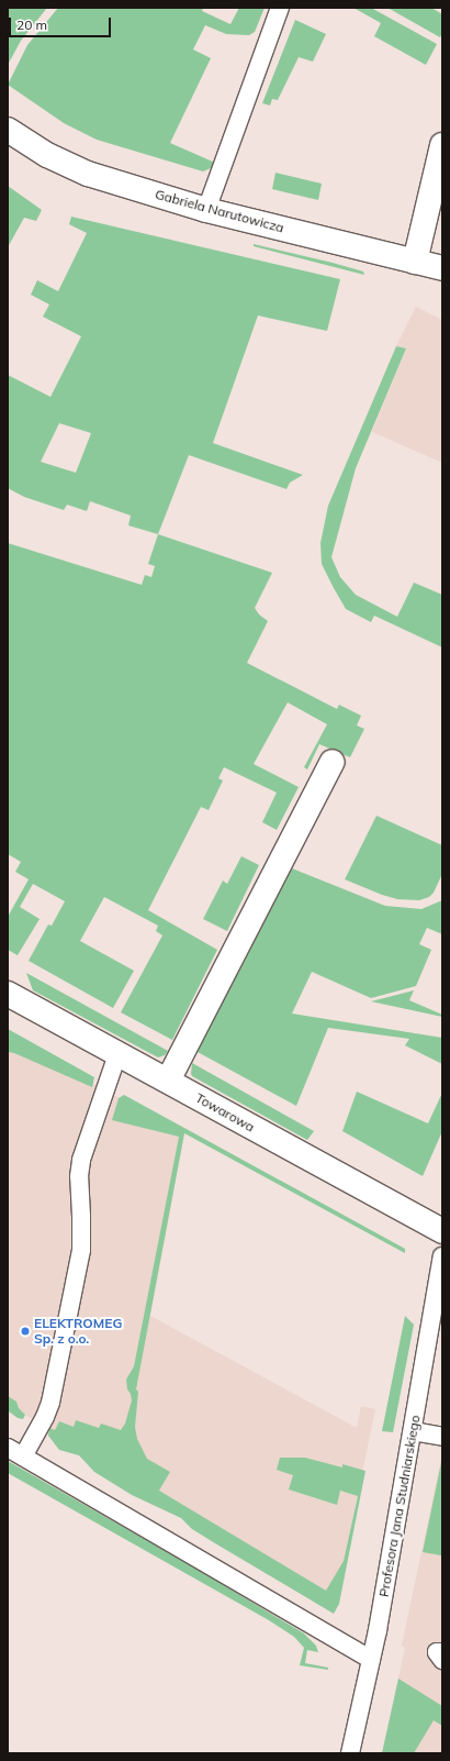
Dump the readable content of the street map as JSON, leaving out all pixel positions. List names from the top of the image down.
{
  "streets": {
    "street": ["Gabriela Narutowicza", "Towarowa"],
    "lane": ["Profesora Jana Studniarskiego"]
  },
  "places": ["ELEKTROMEG Sp. z o.o."],
  "scale_bar": "20 m"
}
